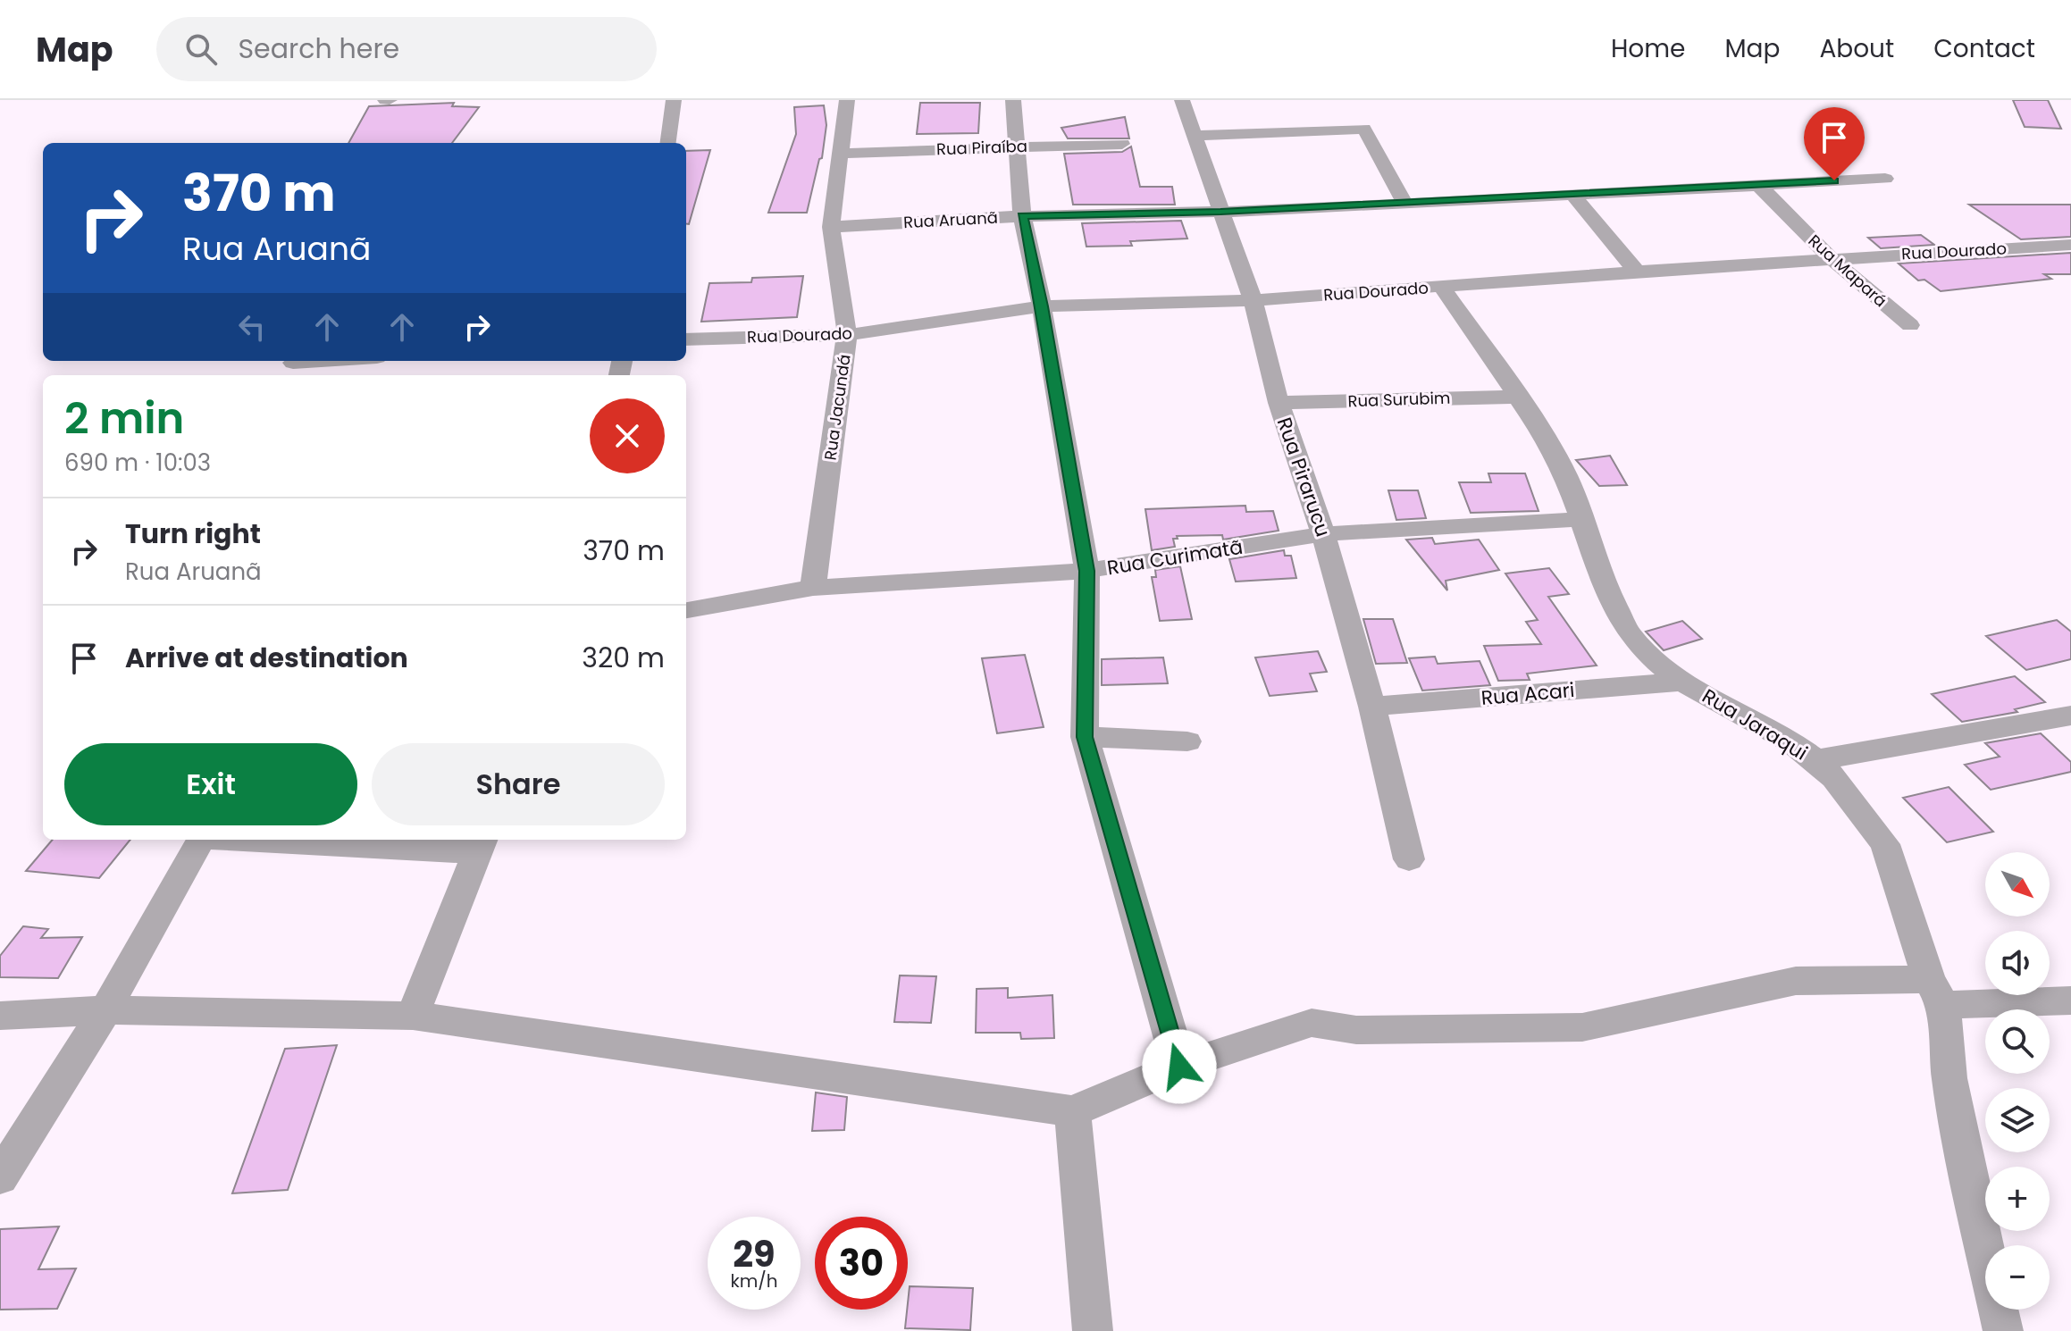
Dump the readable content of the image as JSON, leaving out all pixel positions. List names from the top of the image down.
{
  "streets": {
    "street": [
      "Rua Piraíba",
      "Rua Aruanã",
      "Rua Dourado",
      "Rua Mapará",
      "Rua Surubim",
      "Rua Jacundá",
      "Rua Pirarucu",
      "Rua Curimatã",
      "Rua Acari",
      "Rua Jaraqui"
    ]
  },
  "crossings": [
    ["Rua Piraíba", "Rua Jacundá"],
    ["Rua Aruanã", "Rua Mapará"],
    ["Rua Aruanã", "Rua Jacundá"],
    ["Rua Aruanã", "Rua Pirarucu"],
    ["Rua Dourado", "Rua Mapará"],
    ["Rua Dourado", "Rua Jacundá"],
    ["Rua Dourado", "Rua Pirarucu"],
    ["Rua Dourado", "Rua Jaraqui"],
    ["Rua Surubim", "Rua Pirarucu"],
    ["Rua Surubim", "Rua Jaraqui"],
    ["Rua Jacundá", "Rua Curimatã"],
    ["Rua Pirarucu", "Rua Curimatã"],
    ["Rua Pirarucu", "Rua Acari"],
    ["Rua Curimatã", "Rua Jaraqui"],
    ["Rua Acari", "Rua Jaraqui"]
  ],
  "north": "bottom right",
  "page": {
    "header": "Map",
    "search": "Search here",
    "nav": [
      "Home",
      "Map",
      "About",
      "Contact"
    ],
    "turn": ["370 m", "Rua Aruanã"],
    "heading": ["2 min", "690 m · 10:03"],
    "list": [
      {
        "name": "Turn right",
        "note": "Rua Aruanã",
        "value": "370 m"
      },
      {
        "name": "Arrive at destination",
        "value": "320 m"
      }
    ],
    "buttons": ["Exit", "Share"],
    "map_buttons": ["+", "−"],
    "speed": "29 km/h",
    "limit": "30"
  }
}
